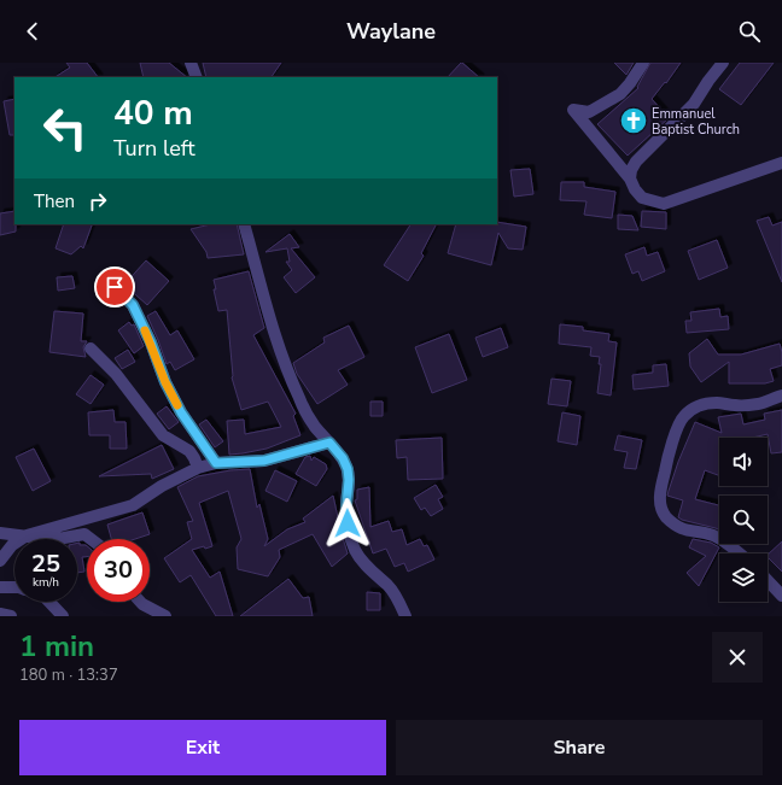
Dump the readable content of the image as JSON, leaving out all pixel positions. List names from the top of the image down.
{
  "places": {
    "church": ["Emmanuel Baptist Church"]
  },
  "page": {
    "header": "Waylane",
    "turn": ["40 m", "Turn left"],
    "then": "Then",
    "speed": "25 km/h",
    "limit": "30",
    "heading": ["1 min", "180 m · 13:37"],
    "buttons": ["Exit", "Share"]
  }
}
